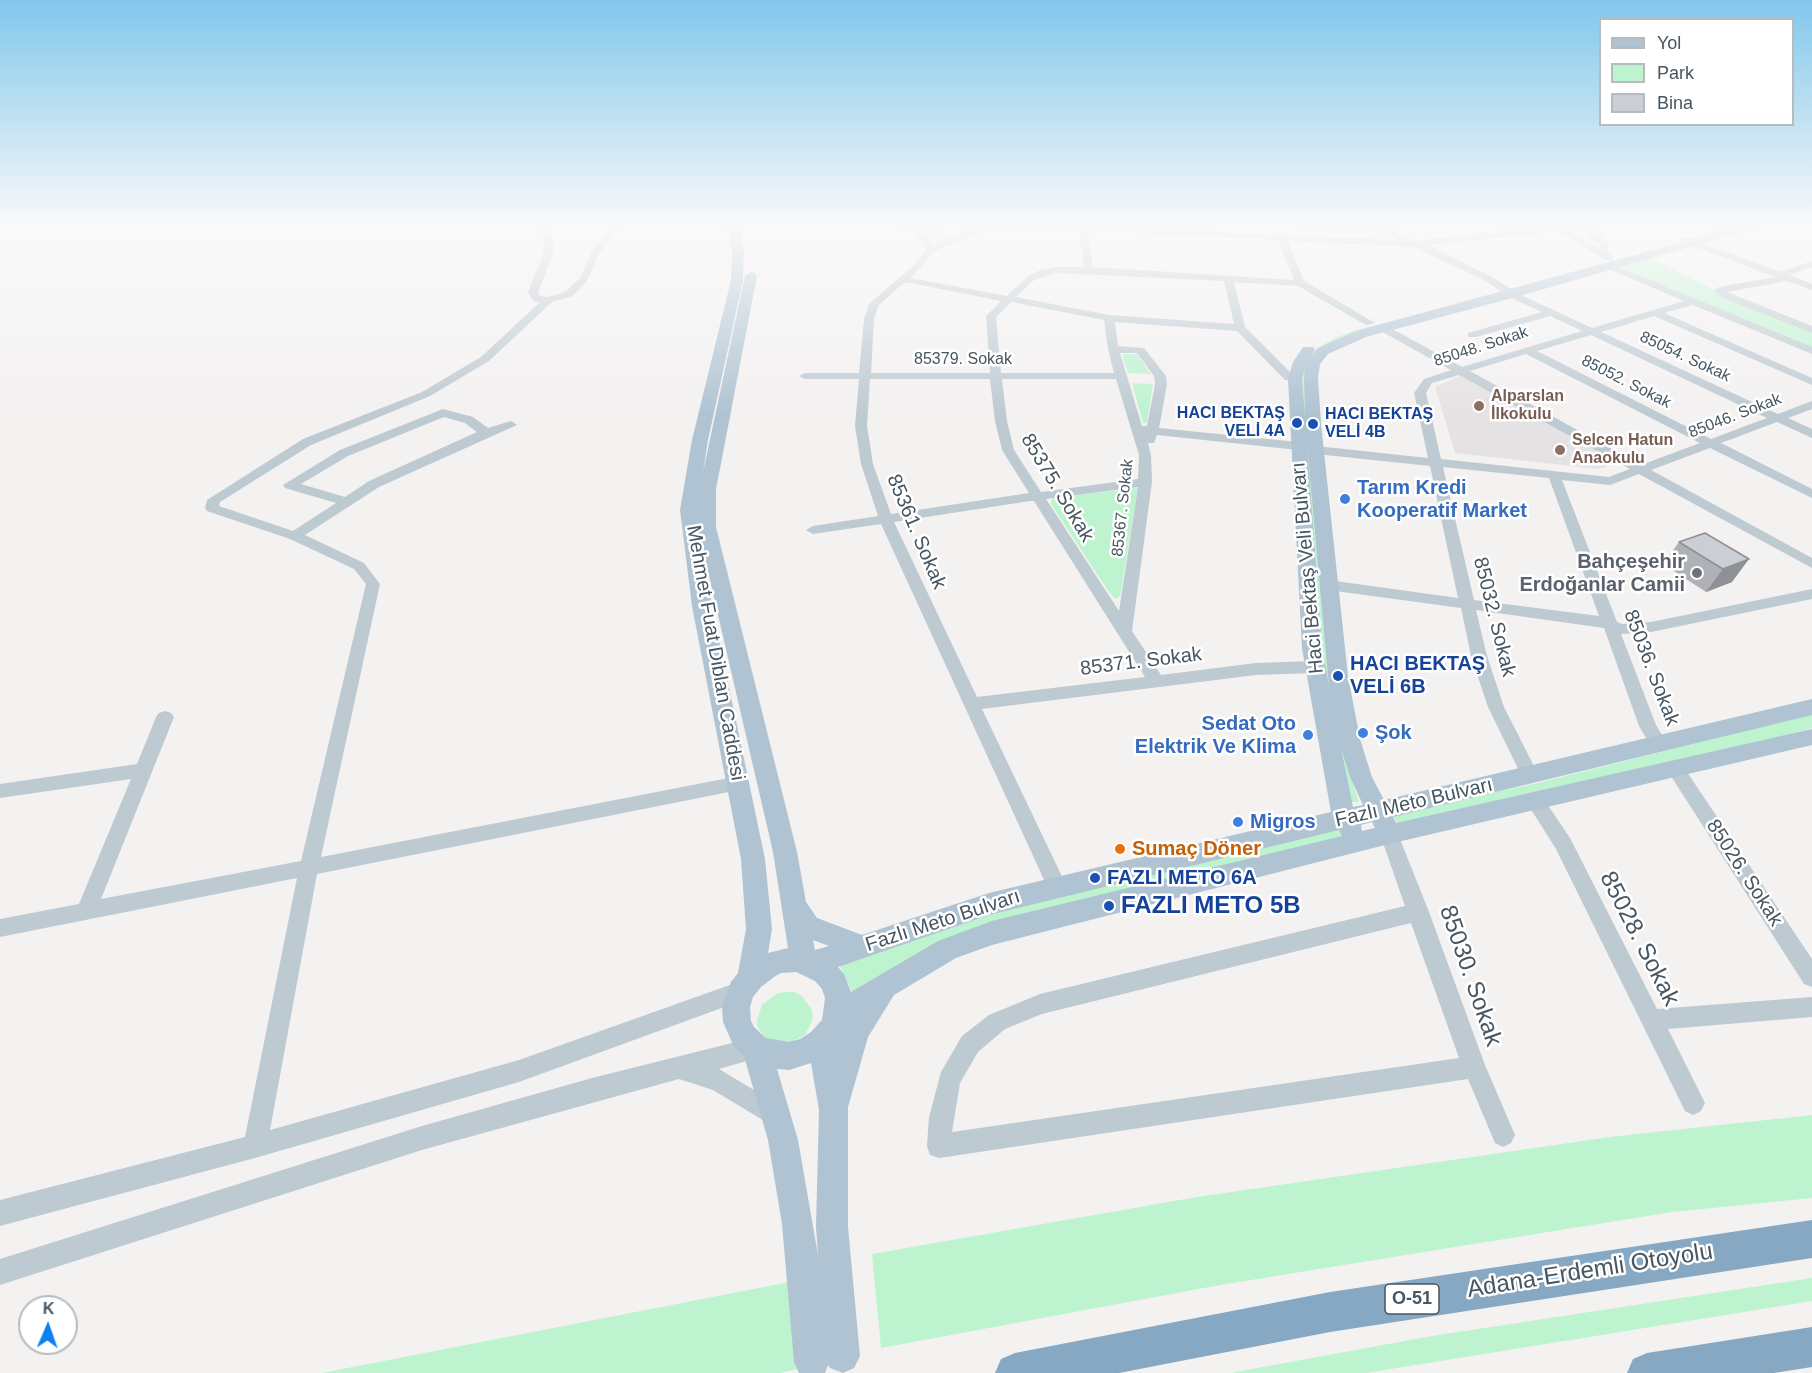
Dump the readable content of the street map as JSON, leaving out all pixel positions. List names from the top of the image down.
{
  "streets": {
    "highway": ["Adana-Erdemli Otoyolu", "O-51"],
    "main road": ["Haci Bektaş Veli Bulvarı", "Mehmet Fuat Diblan Caddesi", "Fazlı Meto Bulvarı"],
    "street": [
      "85048. Sokak",
      "85054. Sokak",
      "85379. Sokak",
      "85052. Sokak",
      "85046. Sokak",
      "85375. Sokak",
      "85367. Sokak",
      "85361. Sokak",
      "85032. Sokak",
      "85371. Sokak",
      "85036. Sokak",
      "85026. Sokak",
      "85028. Sokak",
      "85030. Sokak"
    ]
  },
  "crossings": [
    ["85048. Sokak", "85054. Sokak"],
    ["85048. Sokak", "85052. Sokak"],
    ["85048. Sokak", "85046. Sokak"],
    ["85048. Sokak", "85032. Sokak"],
    ["85054. Sokak", "85046. Sokak"],
    ["85379. Sokak", "85375. Sokak"],
    ["85379. Sokak", "85367. Sokak"],
    ["85379. Sokak", "85361. Sokak"],
    ["85052. Sokak", "85046. Sokak"],
    ["85046. Sokak", "Haci Bektaş Veli Bulvarı"],
    ["85046. Sokak", "85032. Sokak"],
    ["85046. Sokak", "85036. Sokak"],
    ["85375. Sokak", "85367. Sokak"],
    ["85375. Sokak", "85371. Sokak"],
    ["85361. Sokak", "85371. Sokak"],
    ["85361. Sokak", "Fazlı Meto Bulvarı"],
    ["Haci Bektaş Veli Bulvarı", "85371. Sokak"],
    ["Haci Bektaş Veli Bulvarı", "Fazlı Meto Bulvarı"],
    ["Haci Bektaş Veli Bulvarı", "85030. Sokak"],
    ["85032. Sokak", "Fazlı Meto Bulvarı"],
    ["Mehmet Fuat Diblan Caddesi", "Fazlı Meto Bulvarı"],
    ["85036. Sokak", "Fazlı Meto Bulvarı"],
    ["Fazlı Meto Bulvarı", "85026. Sokak"],
    ["Fazlı Meto Bulvarı", "85028. Sokak"],
    ["Fazlı Meto Bulvarı", "85030. Sokak"]
  ],
  "places": [
    "Alparslan İlkokulu",
    "HACI BEKTAŞ VELİ 4A",
    "HACI BEKTAŞ VELİ 4B",
    "Selcen Hatun Anaokulu",
    "Tarım Kredi Kooperatif Market",
    "Bahçeşehir Erdoğanlar Camii",
    "HACI BEKTAŞ VELİ 6B",
    "Şok",
    "Sedat Oto Elektrik Ve Klima",
    "Migros",
    "Sumaç Döner",
    "FAZLI METO 6A",
    "FAZLI METO 5B"
  ],
  "legend": ["Yol", "Park", "Bina"],
  "north": "top"
}
